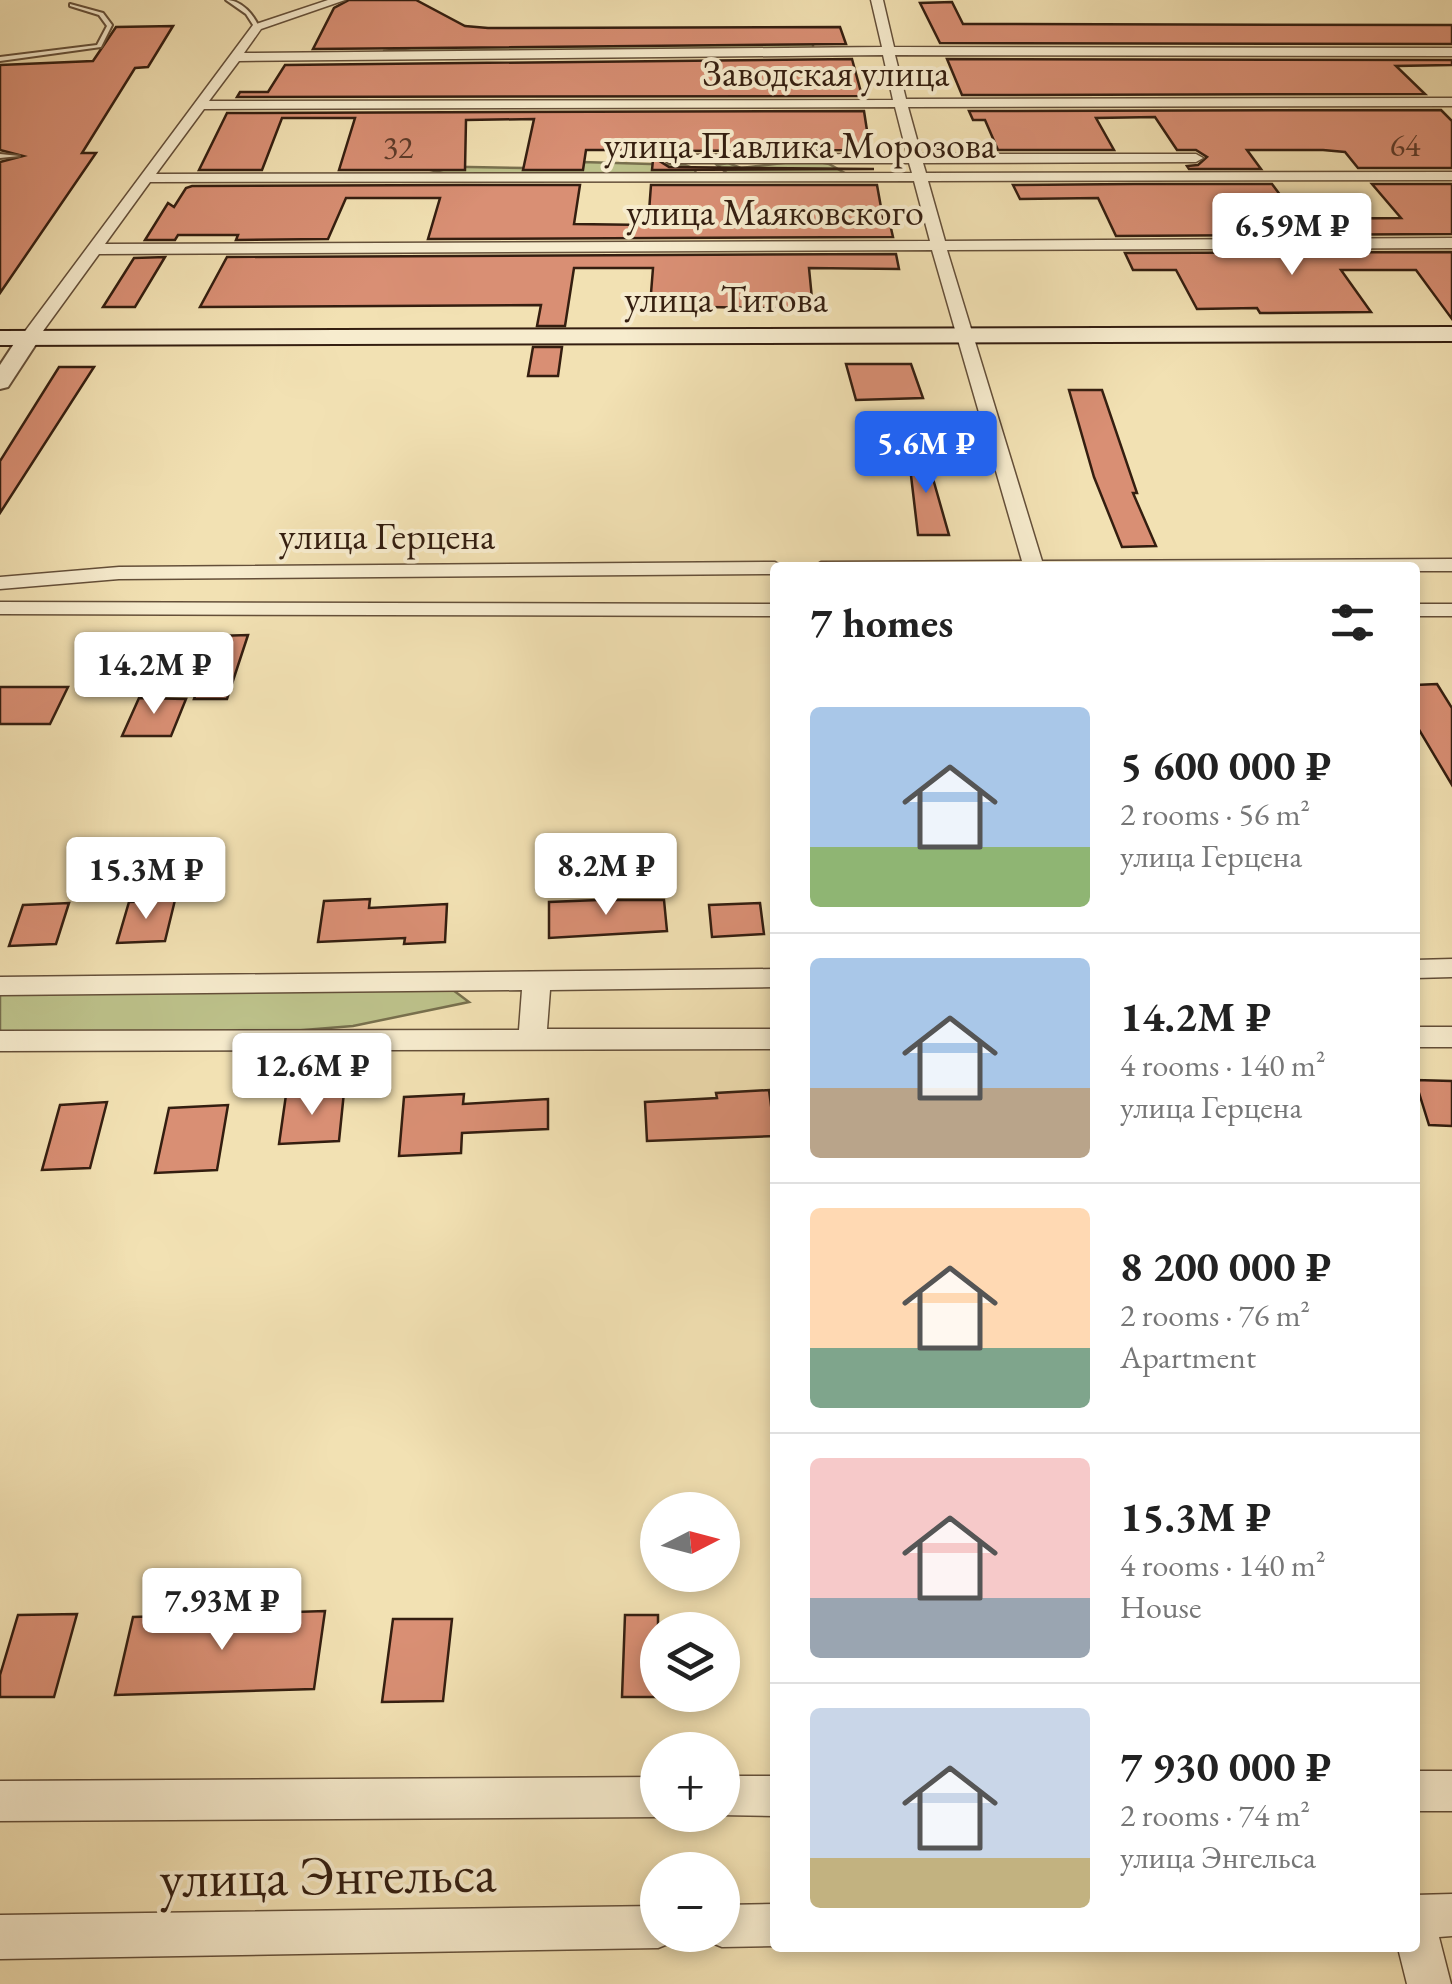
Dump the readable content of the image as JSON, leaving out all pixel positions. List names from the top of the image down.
{
  "streets": {
    "main road": ["улица Титова"],
    "street": [
      "Заводская улица",
      "улица Павлика Морозова",
      "улица Маяковского",
      "улица Герцена",
      "улица Энгельса"
    ]
  },
  "house_numbers": ["64", "32"],
  "north": "right",
  "page": {
    "price": [
      "6.59M ₽",
      "5.6M ₽",
      "14.2M ₽",
      "8.2M ₽",
      "15.3M ₽",
      "12.6M ₽",
      "7.93M ₽"
    ],
    "heading": "7 homes",
    "list": [
      {
        "name": "5 600 000 ₽",
        "note": "2 rooms · 56 m² · улица Герцена"
      },
      {
        "name": "14.2M ₽",
        "note": "4 rooms · 140 m² · улица Герцена"
      },
      {
        "name": "8 200 000 ₽",
        "note": "2 rooms · 76 m² · Apartment"
      },
      {
        "name": "15.3M ₽",
        "note": "4 rooms · 140 m² · House"
      },
      {
        "name": "7 930 000 ₽",
        "note": "2 rooms · 74 m² · улица Энгельса"
      }
    ],
    "map_buttons": ["+", "−"]
  }
}
